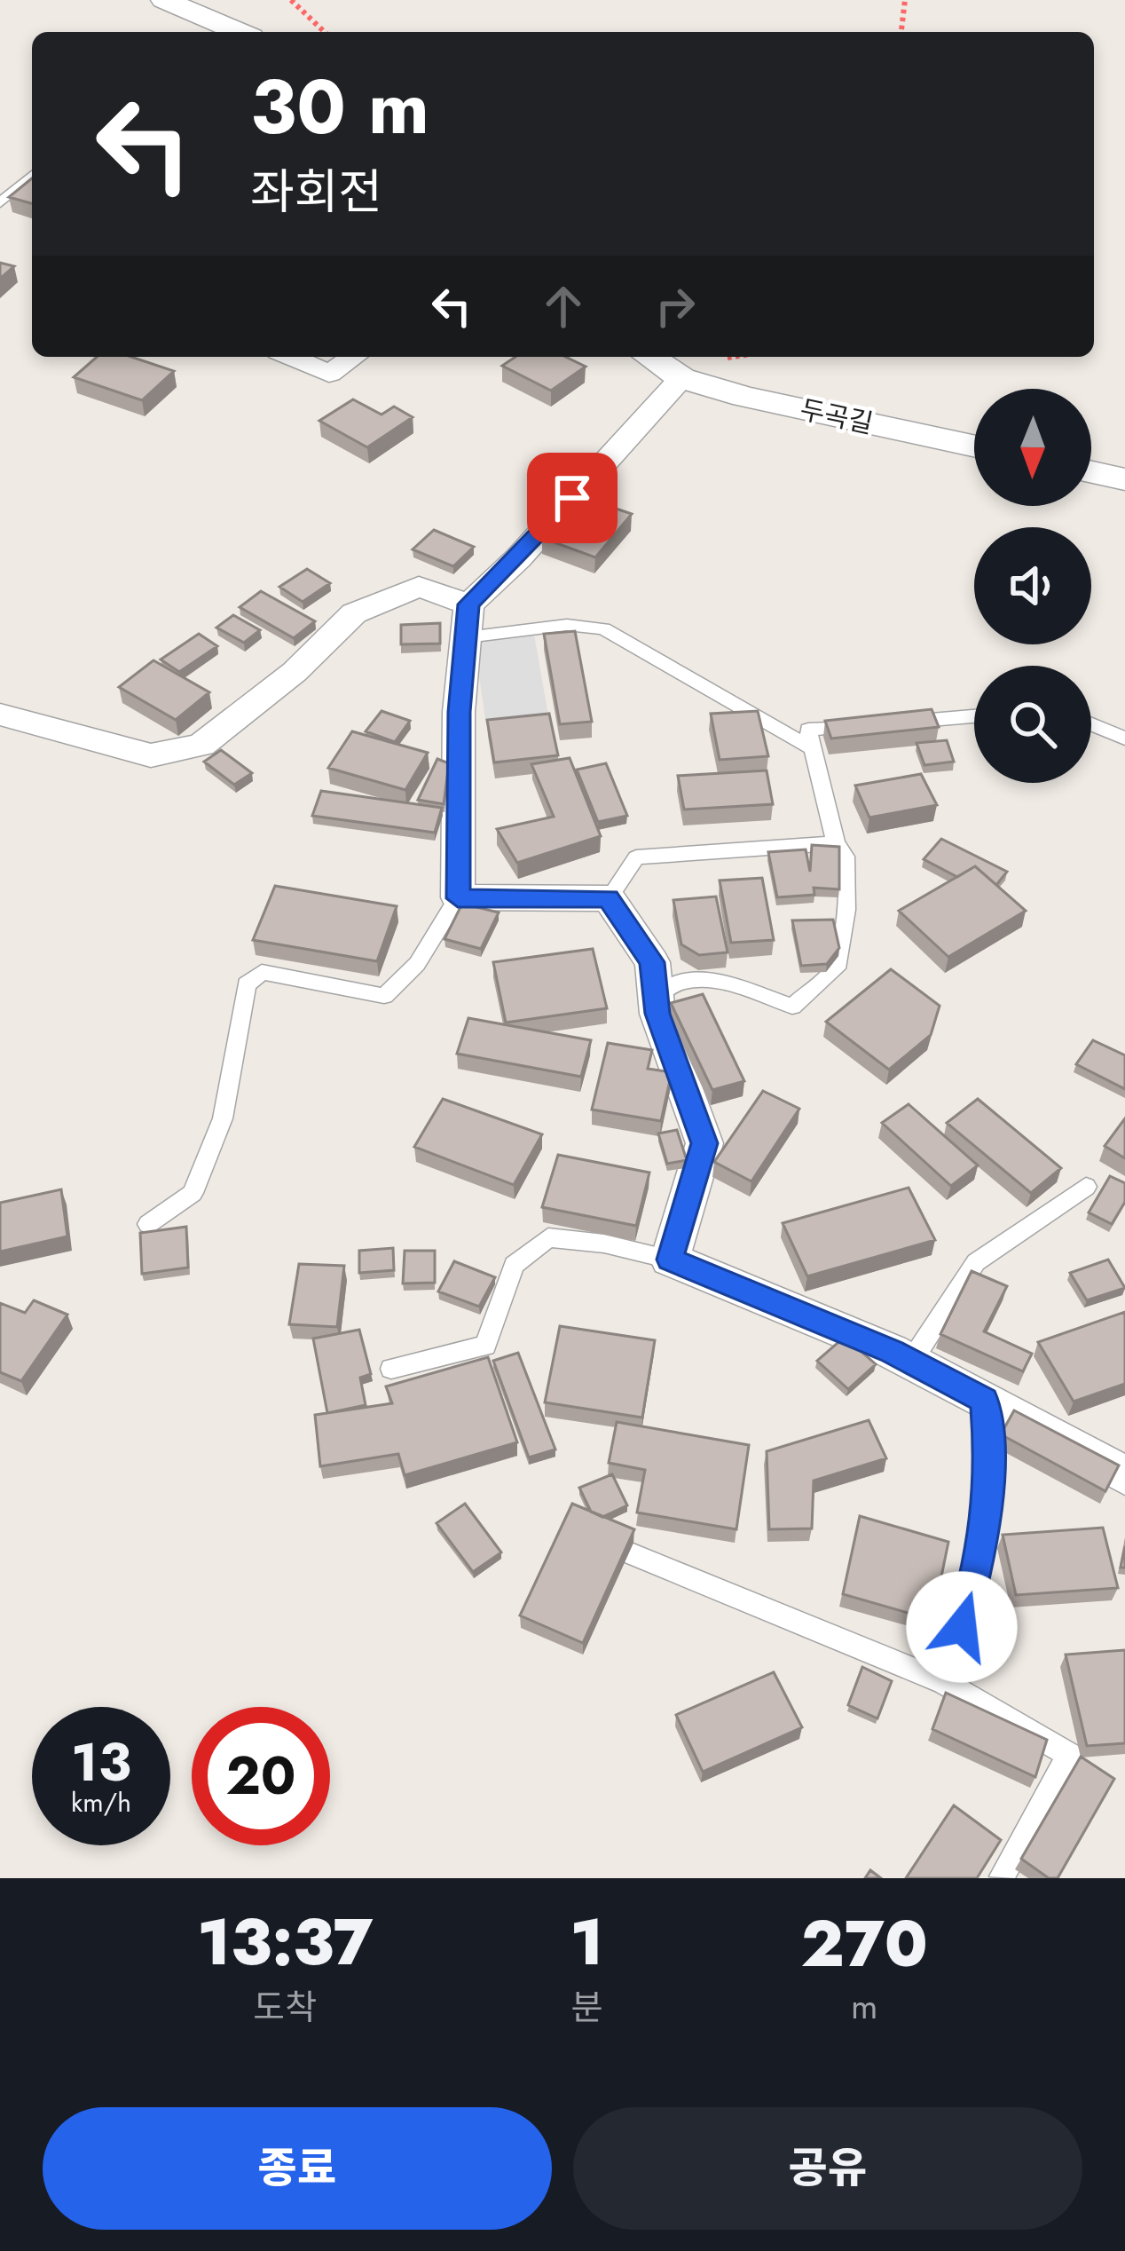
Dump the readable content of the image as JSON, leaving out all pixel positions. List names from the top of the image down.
{
  "streets": {
    "street": ["두곡길"]
  },
  "north": "bottom",
  "page": {
    "turn": ["30 m", "좌회전"],
    "speed": "13 km/h",
    "limit": "20",
    "eta": [
      "13:37",
      "도착",
      "1",
      "분",
      "270",
      "m"
    ],
    "buttons": ["종료", "공유"]
  }
}
